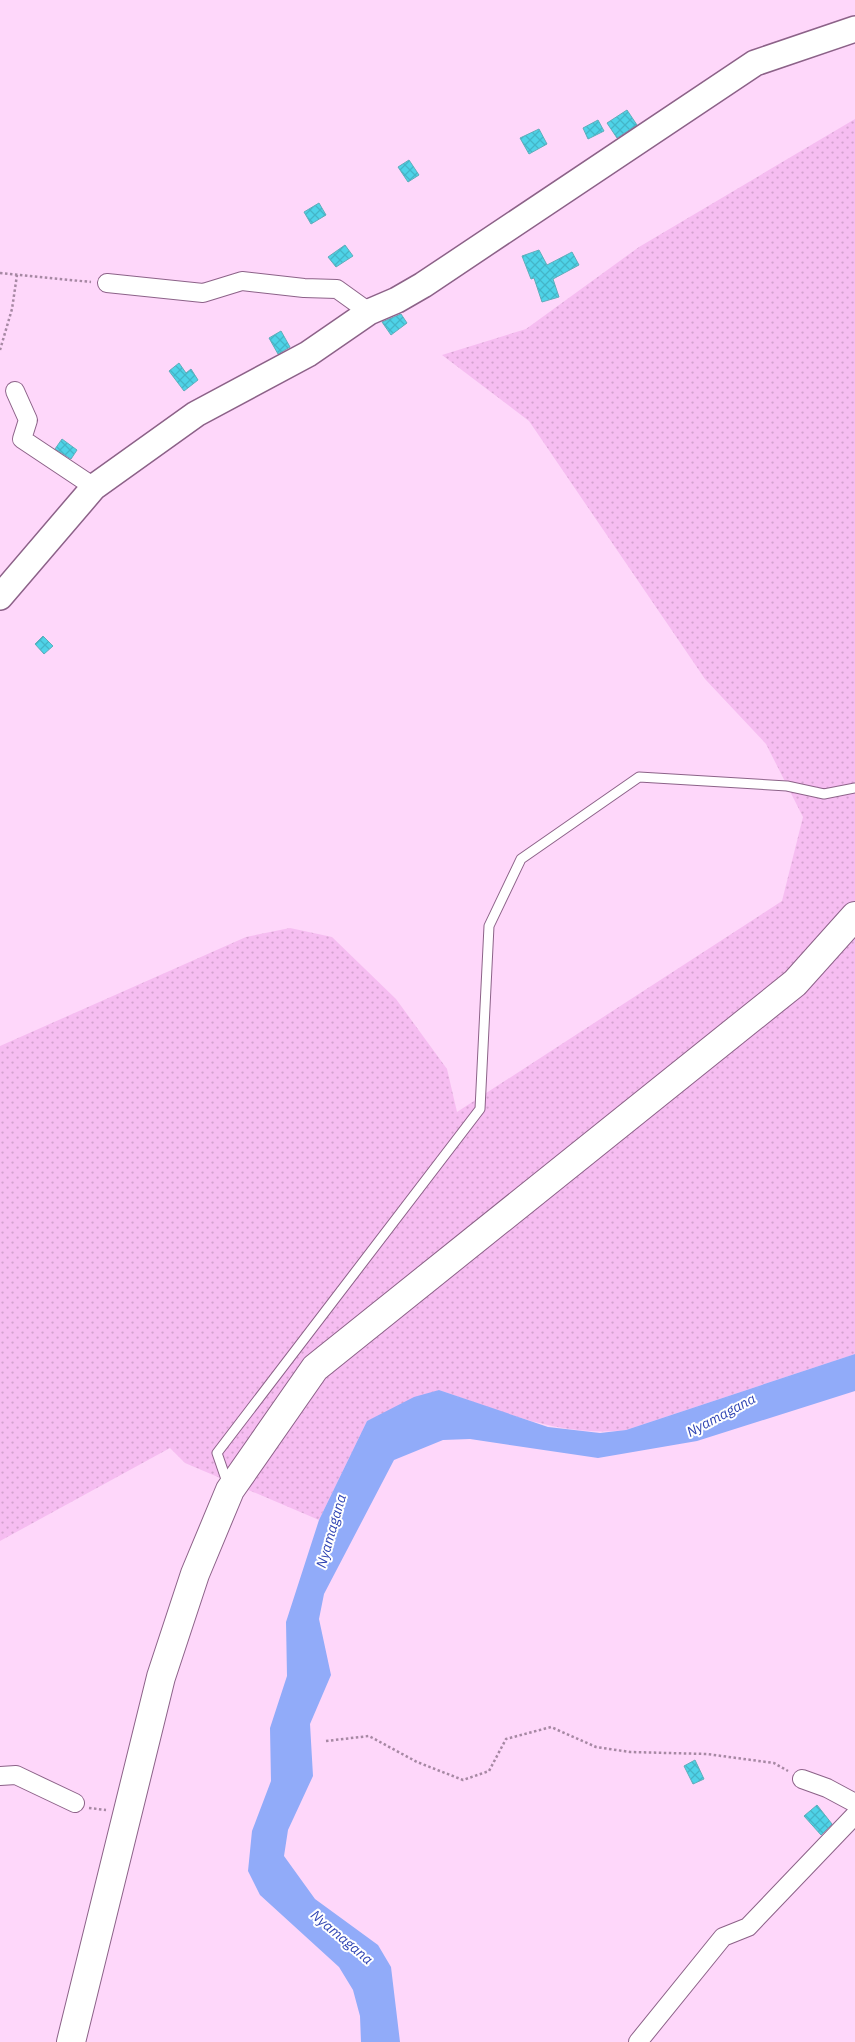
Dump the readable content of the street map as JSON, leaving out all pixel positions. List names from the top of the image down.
{
  "water": ["Nyamagana"]
}
